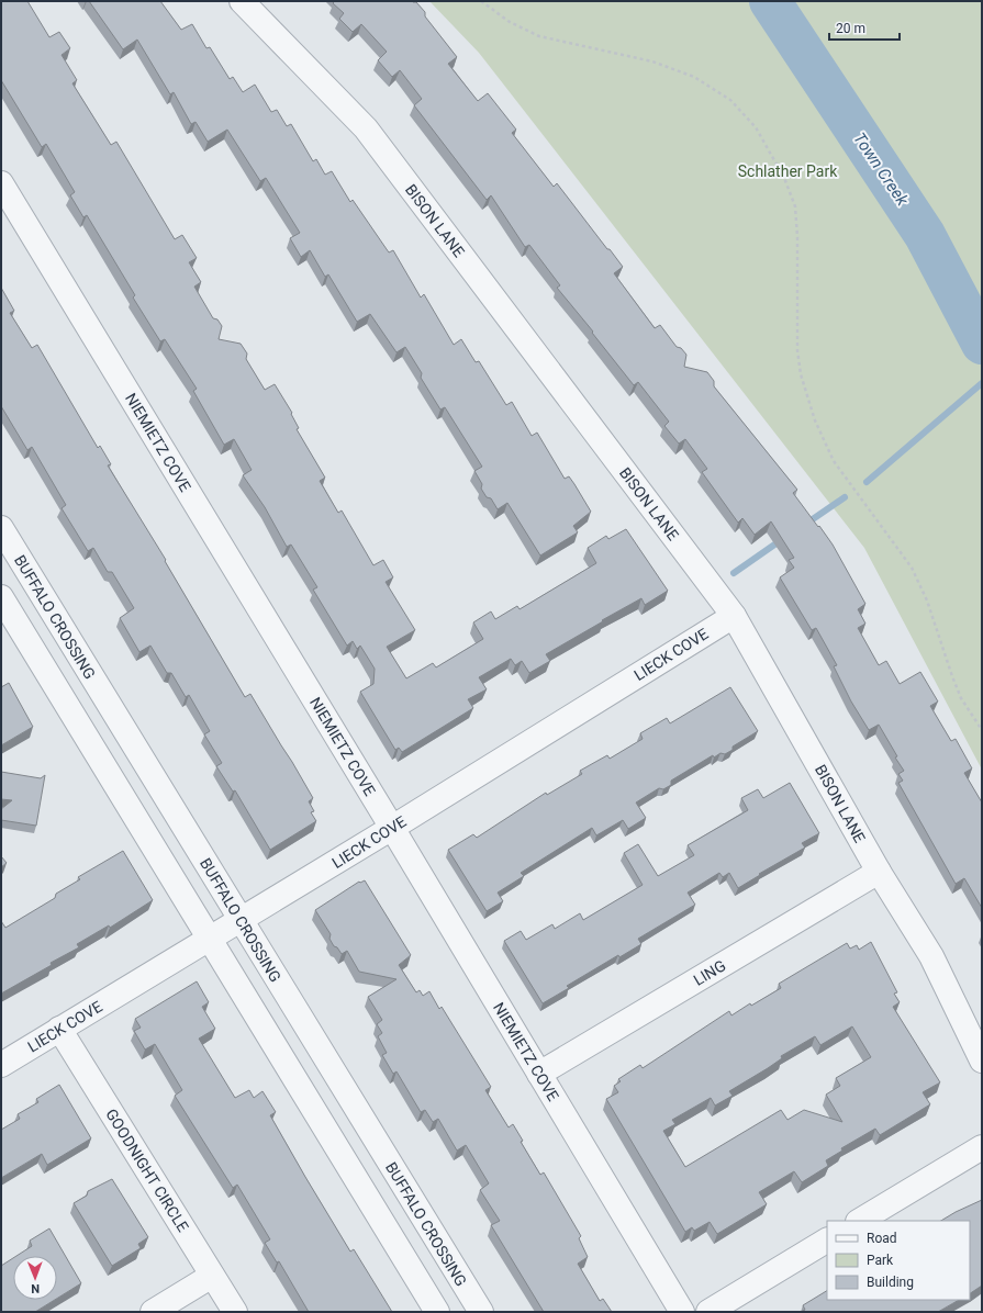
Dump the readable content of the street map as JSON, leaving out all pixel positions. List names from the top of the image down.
{
  "streets": {
    "street": [
      "BISON LANE",
      "NIEMIETZ COVE",
      "BUFFALO CROSSING",
      "LIECK COVE",
      "LING",
      "GOODNIGHT CIRCLE"
    ]
  },
  "crossings": [
    ["BISON LANE", "LIECK COVE"],
    ["BISON LANE", "LING"],
    ["NIEMIETZ COVE", "LIECK COVE"],
    ["NIEMIETZ COVE", "LING"],
    ["BUFFALO CROSSING", "LIECK COVE"],
    ["LIECK COVE", "GOODNIGHT CIRCLE"]
  ],
  "water": ["Town Creek"],
  "parks": ["Schlather Park"],
  "legend": ["Road", "Park", "Building"],
  "scale_bar": "20 m",
  "north": "bottom"
}
